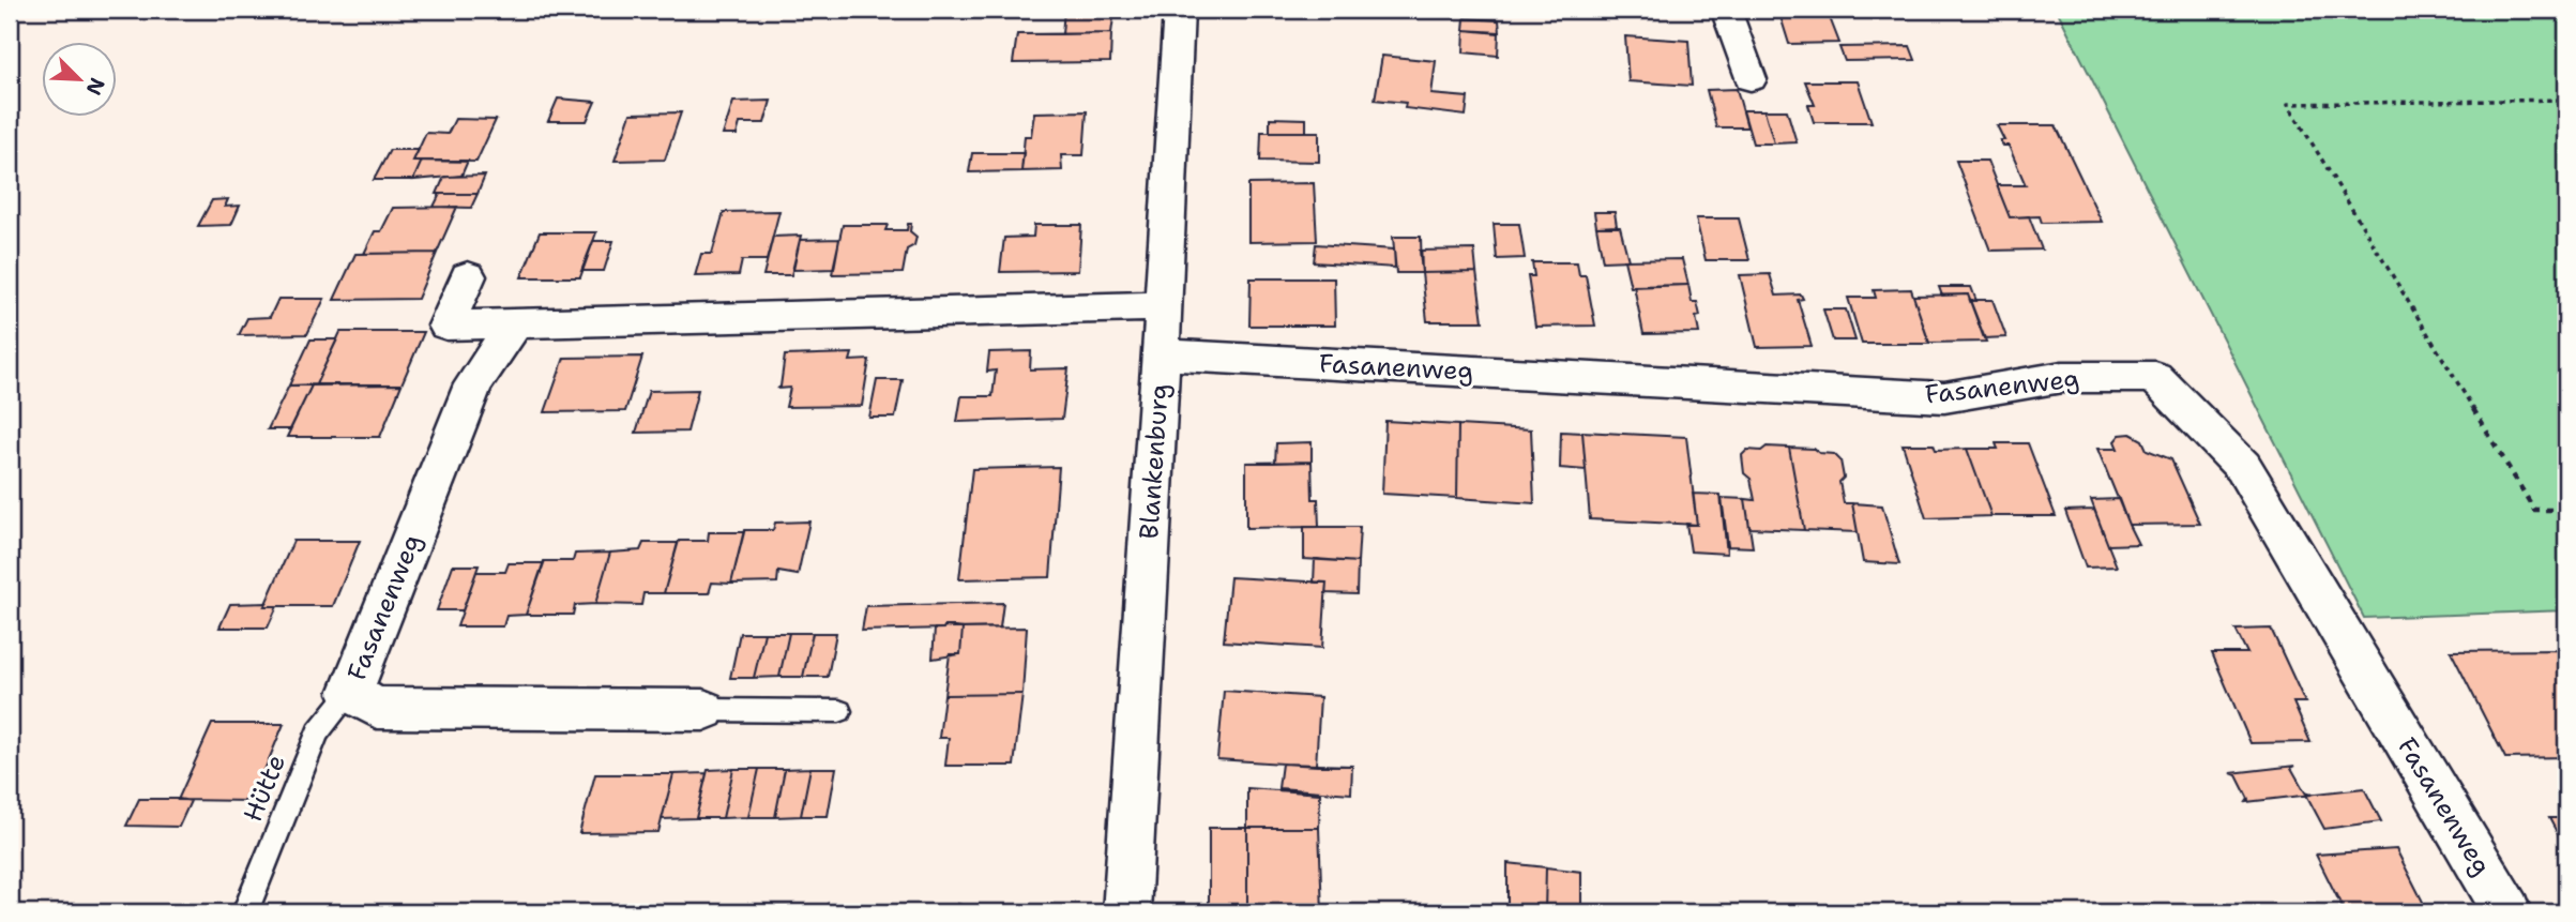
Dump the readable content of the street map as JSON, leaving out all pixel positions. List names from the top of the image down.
{
  "streets": {
    "street": ["Fasanenweg", "Blankenburg"],
    "lane": ["Hütte"]
  },
  "crossings": [
    ["Fasanenweg", "Blankenburg"],
    ["Fasanenweg", "Hütte"]
  ],
  "north": "bottom right"
}
